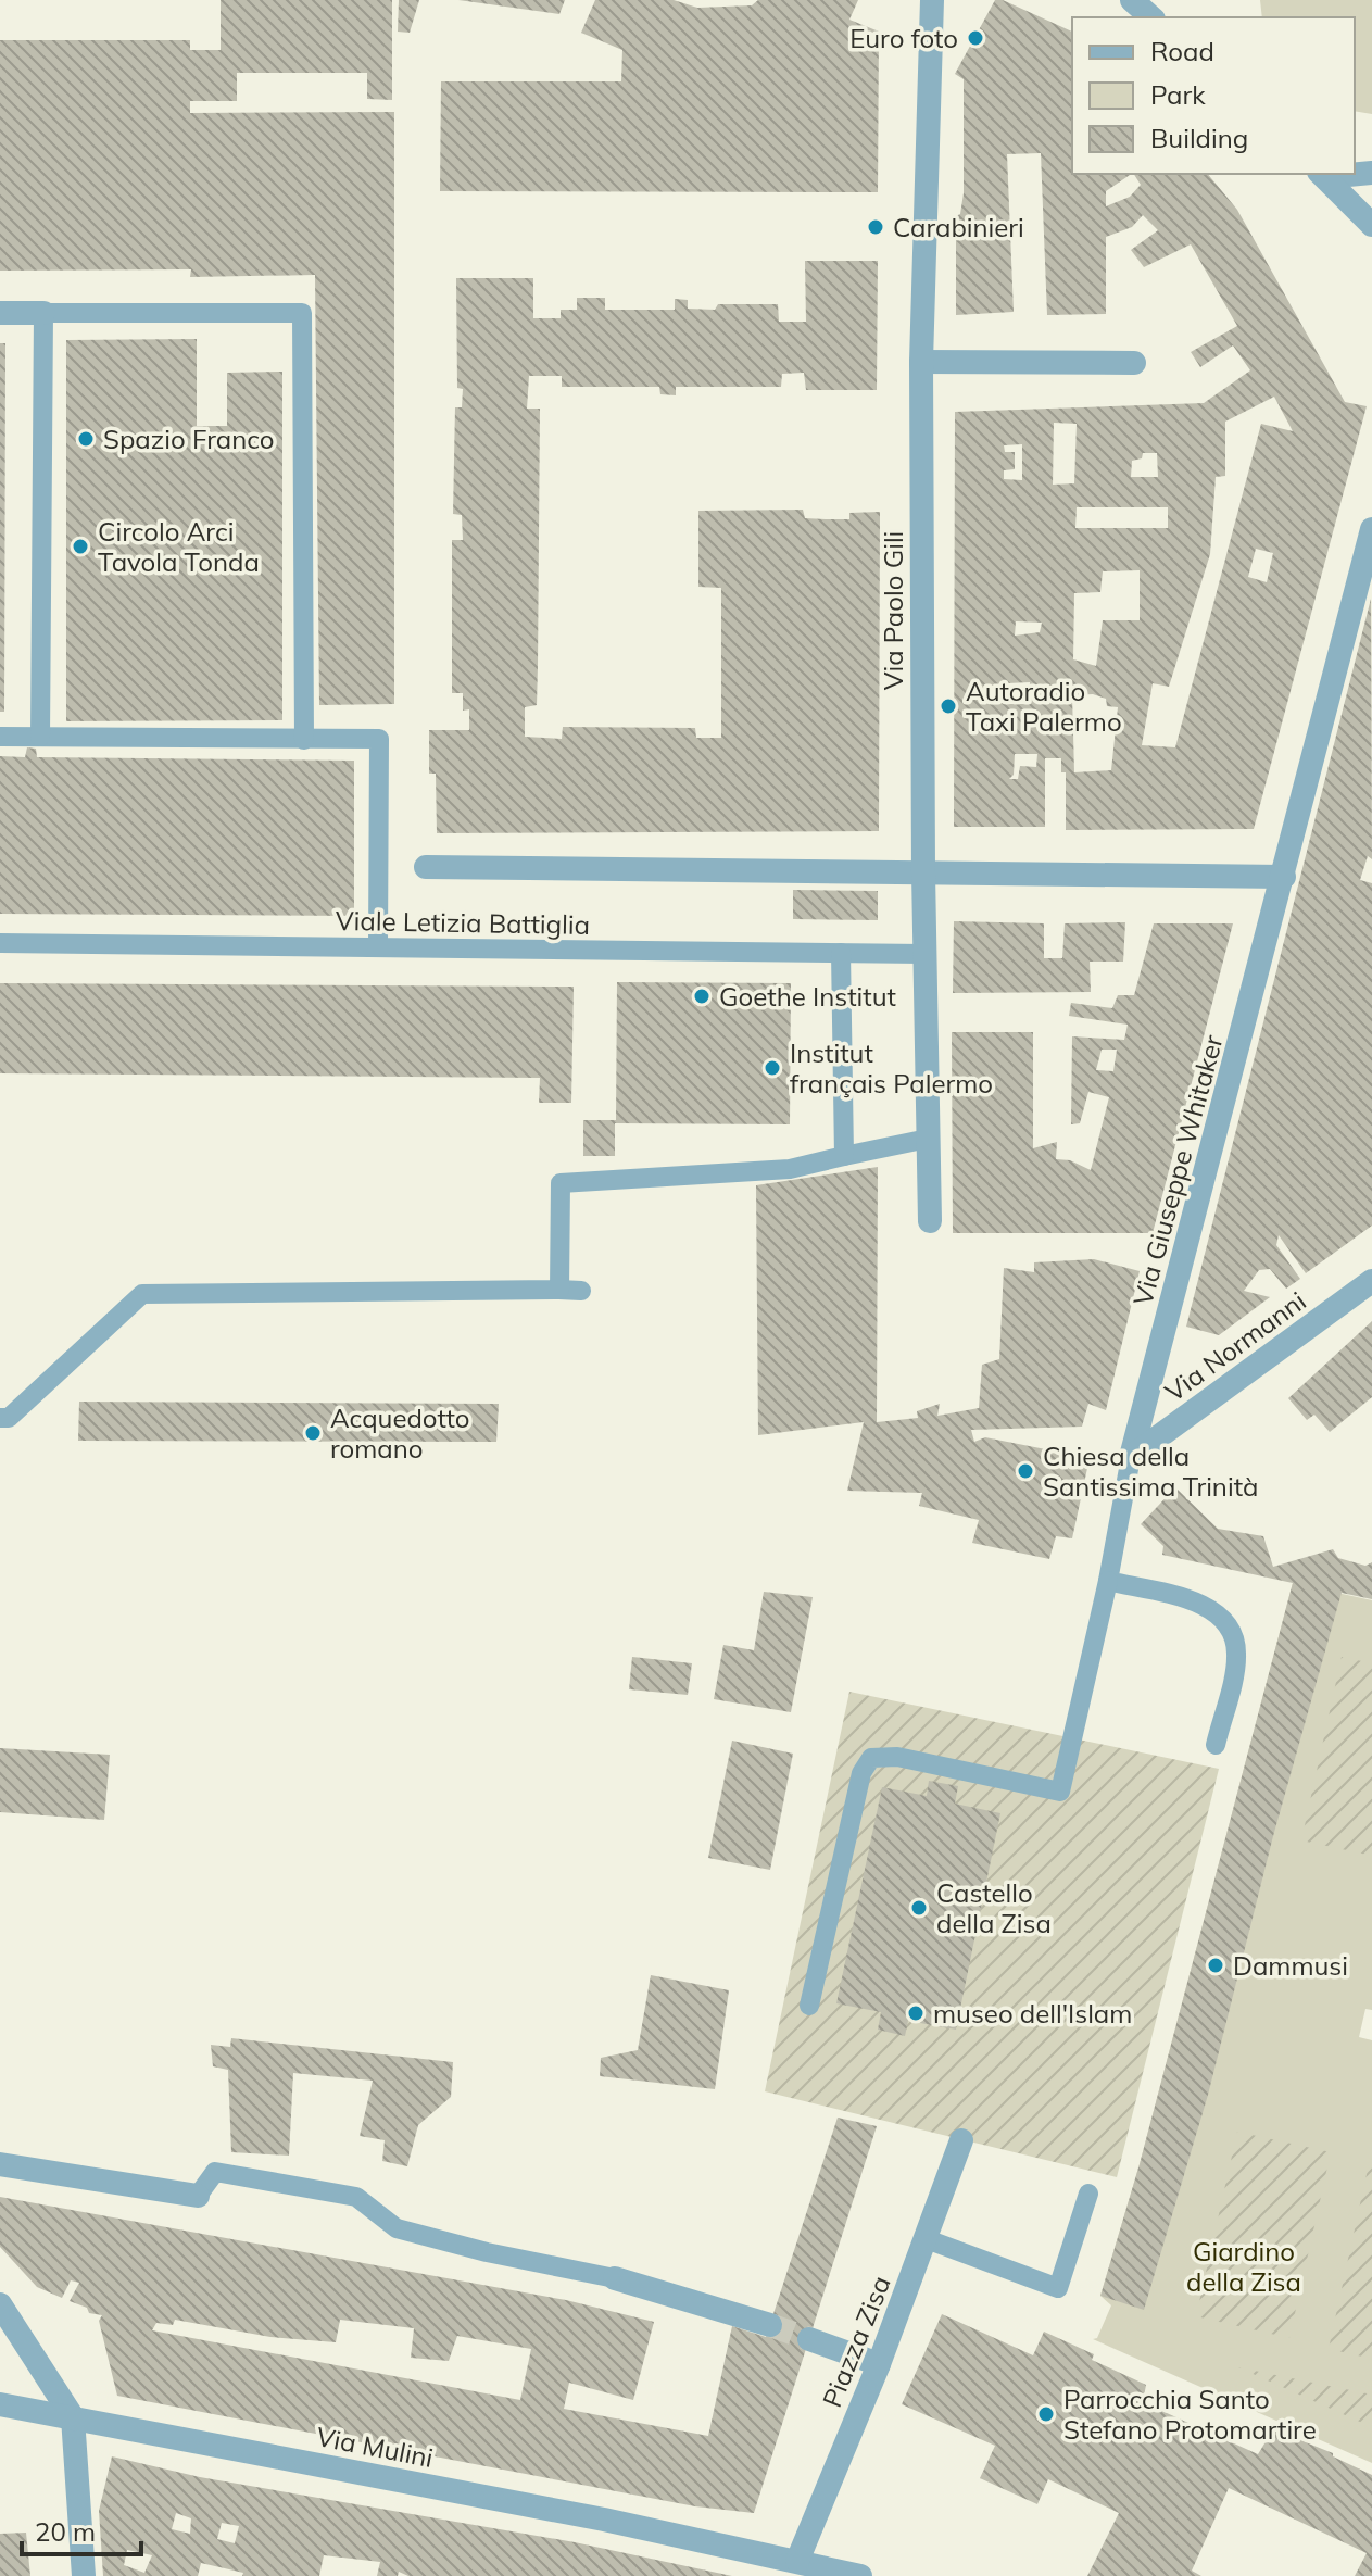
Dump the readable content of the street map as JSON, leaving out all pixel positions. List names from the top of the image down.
{
  "streets": {
    "street": [
      "Via Paolo Gili",
      "Via Giuseppe Whitaker",
      "Via Normanni",
      "Piazza Zisa",
      "Via Mulini"
    ],
    "lane": ["Viale Letizia Battiglia"]
  },
  "crossings": [
    ["Via Paolo Gili", "Viale Letizia Battiglia"],
    ["Via Giuseppe Whitaker", "Via Normanni"],
    ["Piazza Zisa", "Via Mulini"]
  ],
  "parks": ["Giardino della Zisa"],
  "places": [
    "Euro foto",
    "Carabinieri",
    "Spazio Franco",
    "Circolo Arci Tavola Tonda",
    "Autoradio Taxi Palermo",
    "Goethe Institut",
    "Institut français Palermo",
    "Acquedotto romano",
    "Chiesa della Santissima Trinità",
    "Castello della Zisa",
    "Dammusi",
    "museo dell'Islam",
    "Parrocchia Santo Stefano Protomartire"
  ],
  "legend": ["Road", "Park", "Building"],
  "scale_bar": "20 m"
}
